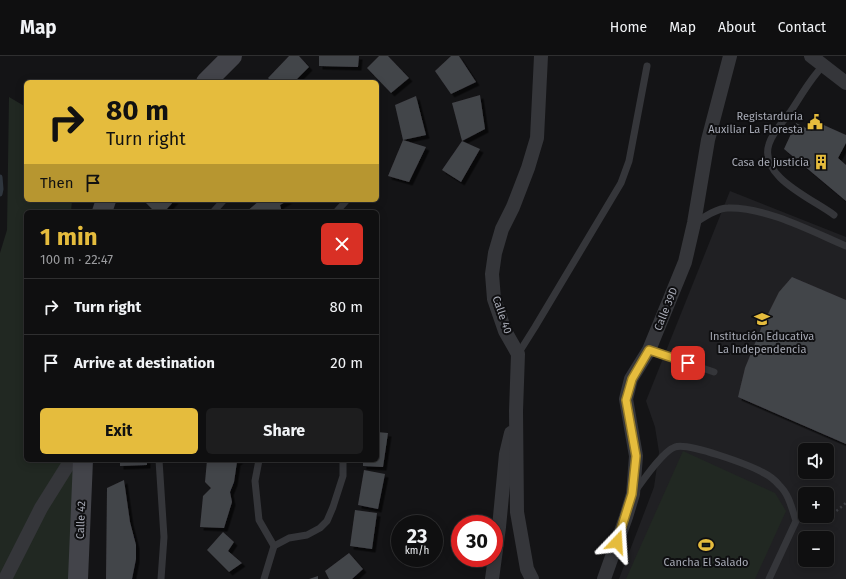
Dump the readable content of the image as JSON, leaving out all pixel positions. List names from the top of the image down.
{
  "streets": {
    "street": ["Calle 39D", "Calle 40", "Calle 42"]
  },
  "places": {
    "public building": ["Registarduria Auxiliar La Floresta"],
    "building": ["Casa de justicia"],
    "school or university": ["Institución Educativa La Independencia"],
    "sports": ["Cancha El Salado"]
  },
  "page": {
    "header": "Map",
    "nav": [
      "Home",
      "Map",
      "About",
      "Contact"
    ],
    "turn": ["80 m", "Turn right"],
    "then": "Then",
    "heading": ["1 min", "100 m · 22:47"],
    "list": [
      {
        "name": "Turn right",
        "value": "80 m"
      },
      {
        "name": "Arrive at destination",
        "value": "20 m"
      }
    ],
    "buttons": ["Exit", "Share"],
    "map_buttons": ["+", "−"],
    "speed": "23 km/h",
    "limit": "30"
  }
}
